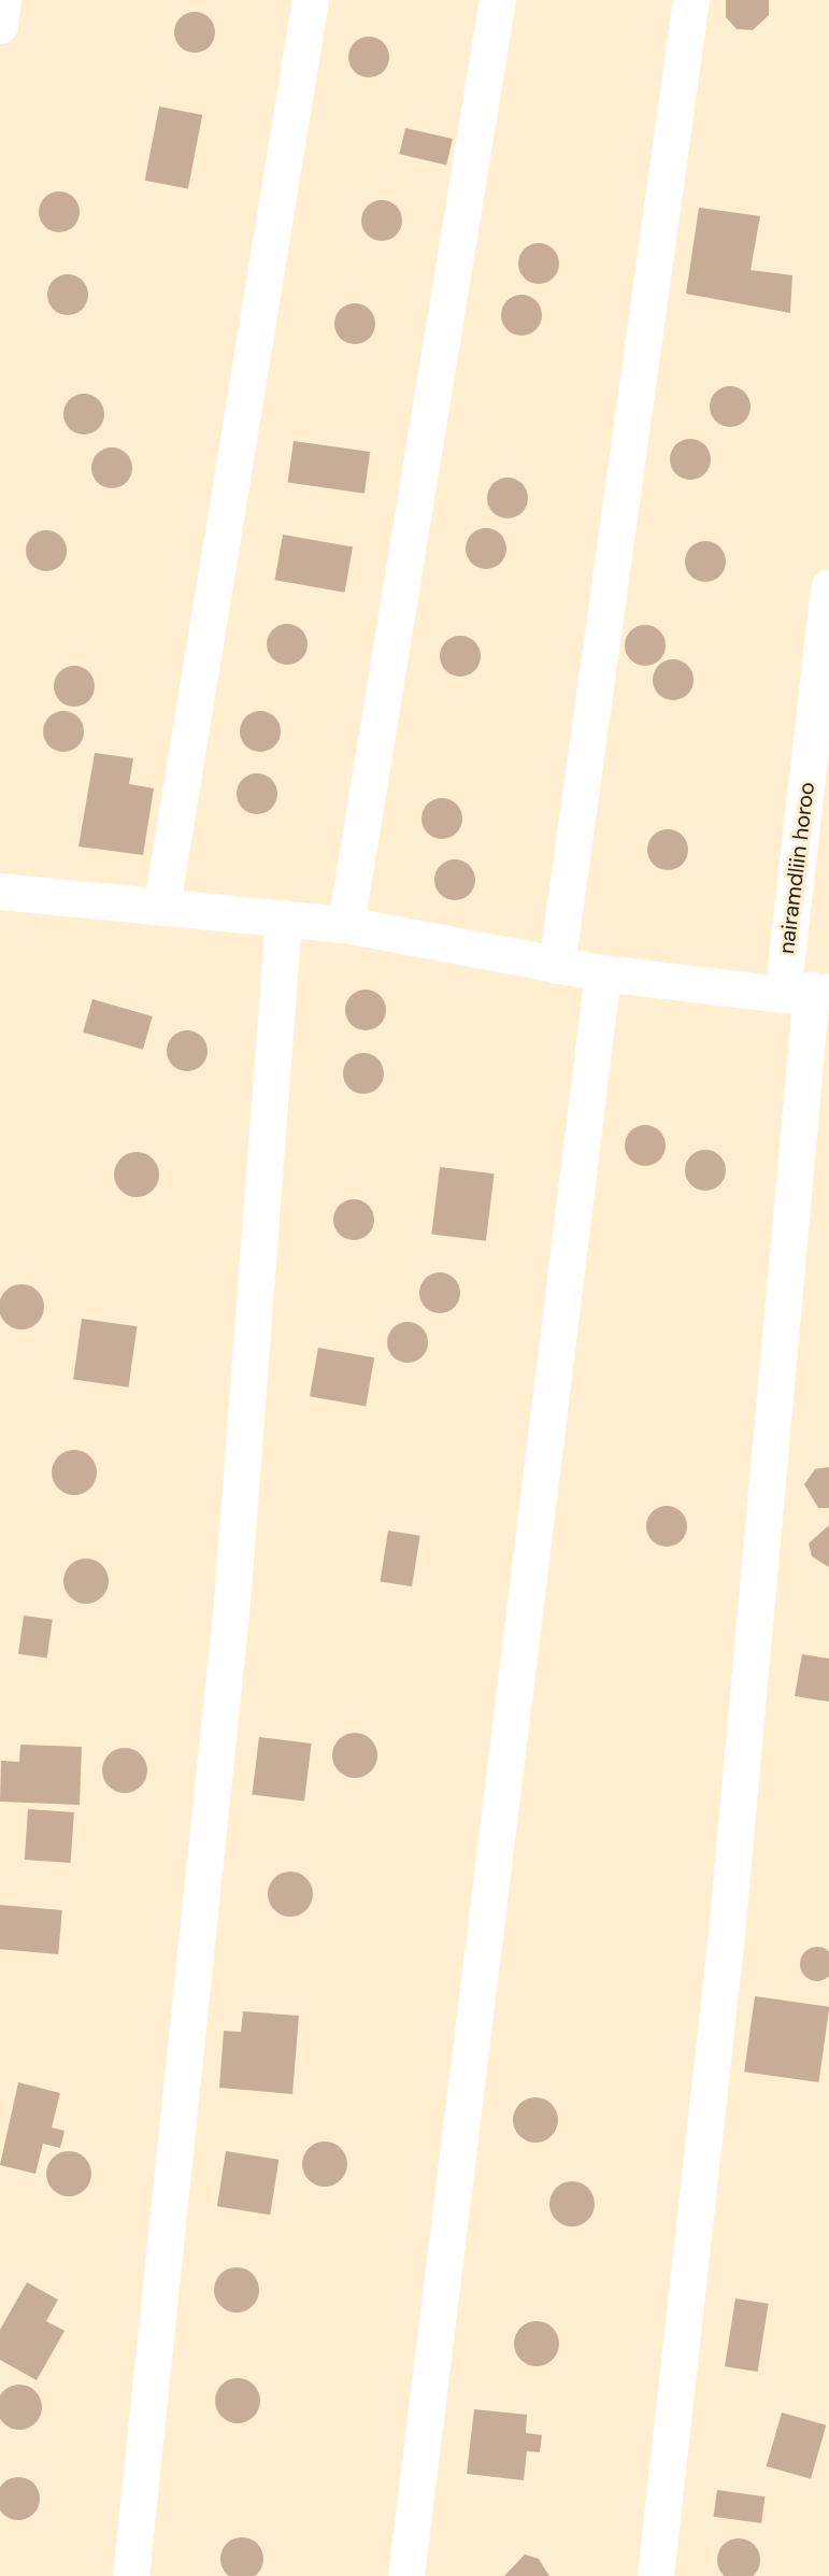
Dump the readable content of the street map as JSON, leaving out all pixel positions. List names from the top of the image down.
{
  "streets": {
    "street": ["nairamdliin horoo"]
  }
}
